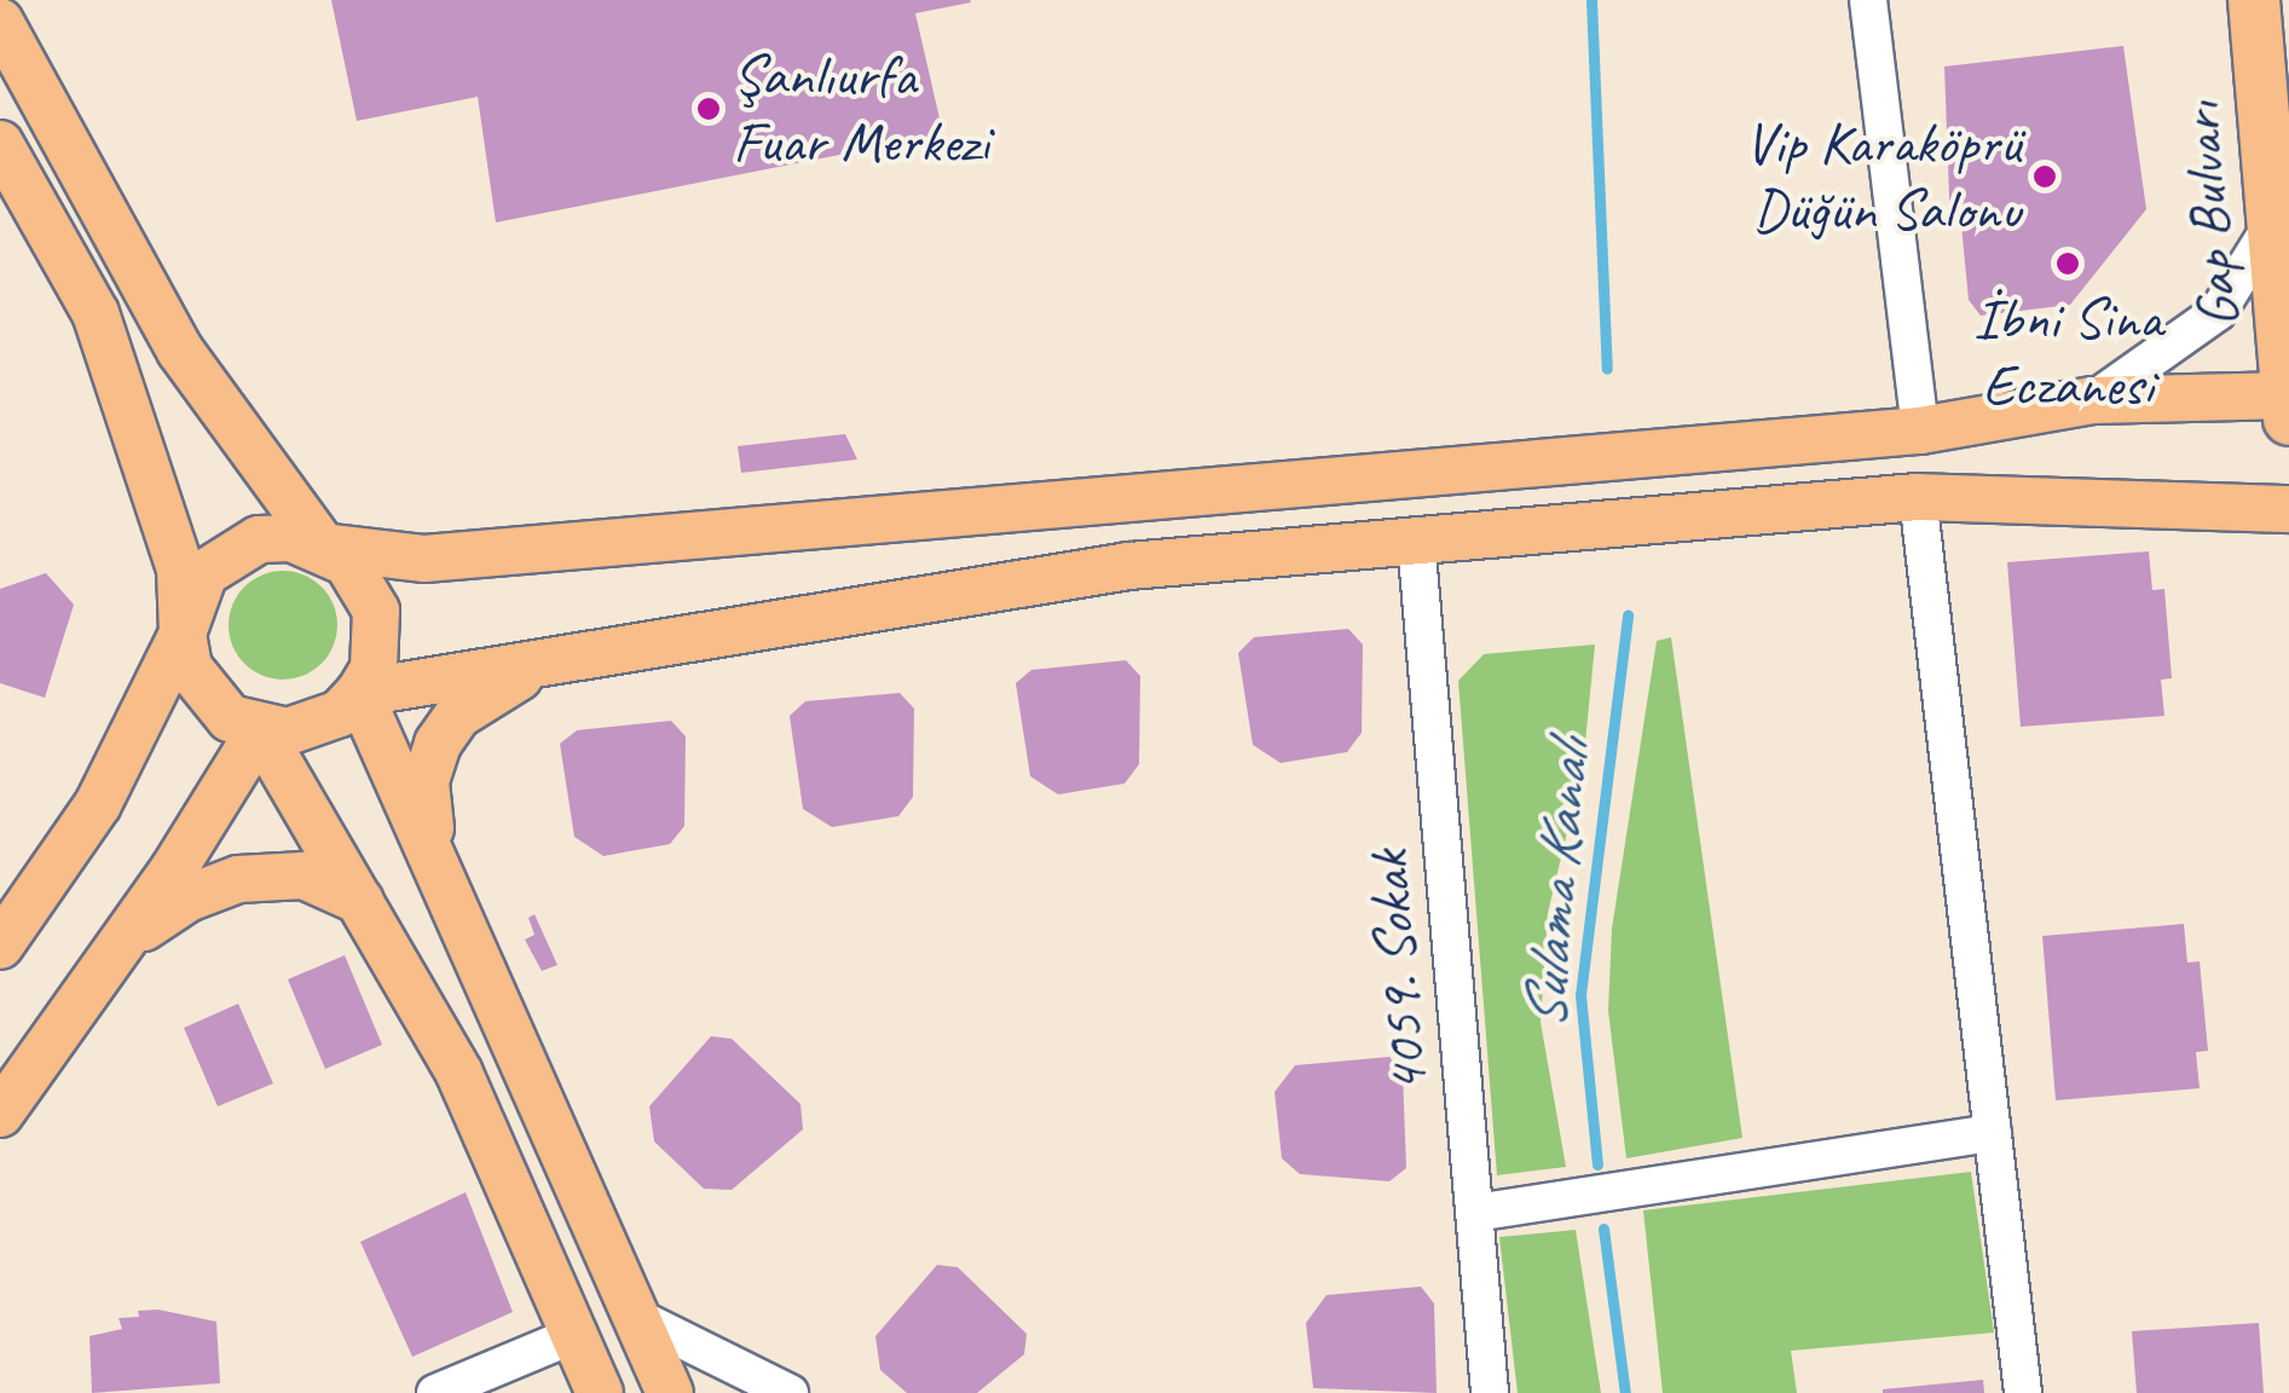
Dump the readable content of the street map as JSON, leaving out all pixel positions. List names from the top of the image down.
{
  "streets": {
    "highway": ["Gap Bulvarı"],
    "street": ["4059. Sokak"]
  },
  "water": ["Sulama Kanalı"],
  "places": ["Şanlıurfa Fuar Merkezi", "Vip Karaköprü Düğün Salonu", "İbni Sina Eczanesi"]
}
